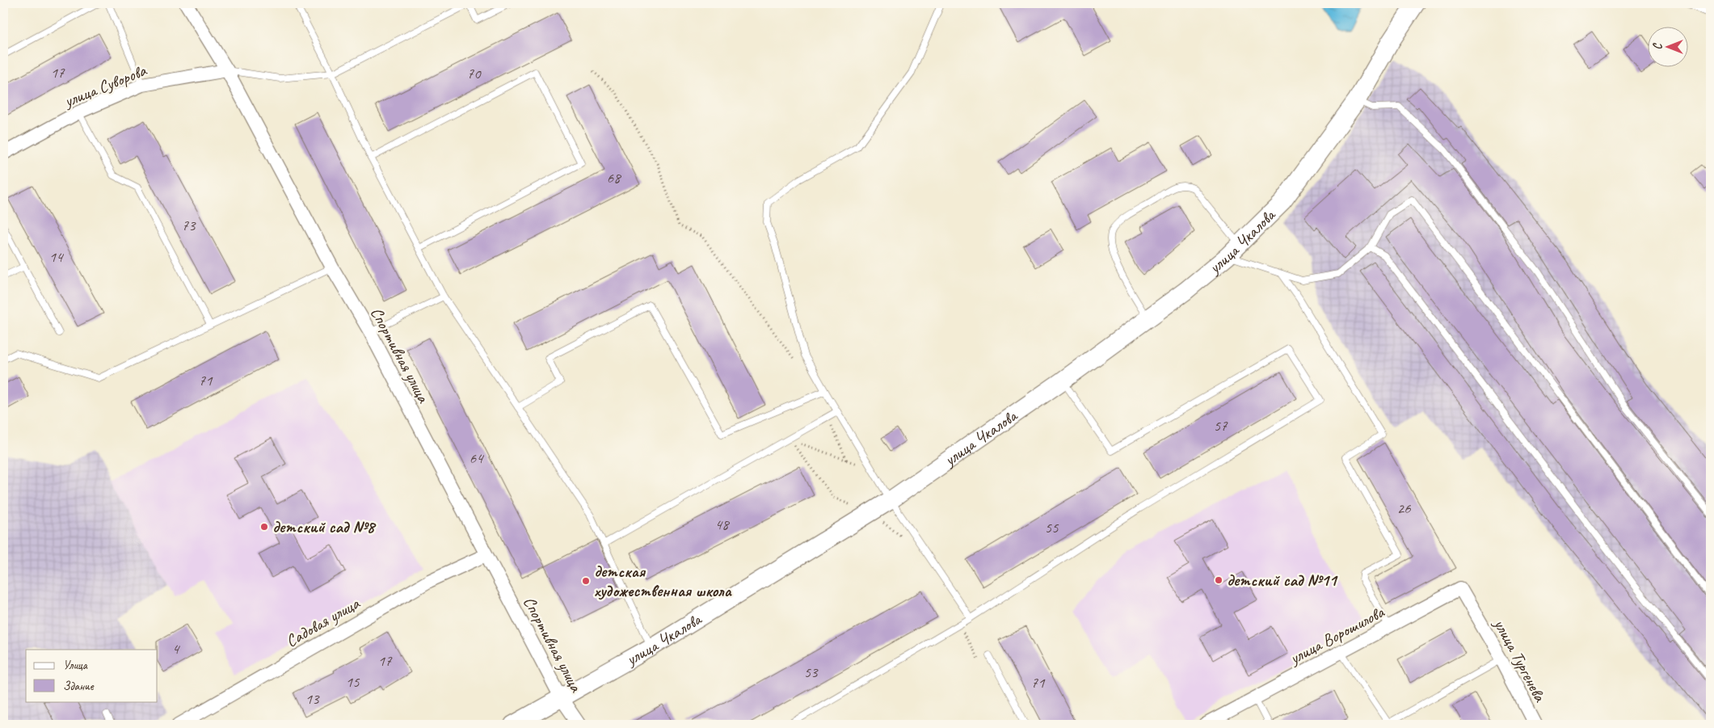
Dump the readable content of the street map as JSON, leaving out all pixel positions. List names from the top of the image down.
{
  "streets": {
    "street": [
      "улица Суворова",
      "улица Чкалова",
      "Спортивная улица",
      "Садовая улица",
      "улица Ворошилова",
      "улица Тургенева"
    ]
  },
  "crossings": [
    ["улица Суворова", "Спортивная улица"],
    ["улица Чкалова", "Спортивная улица"],
    ["Спортивная улица", "Садовая улица"],
    ["улица Ворошилова", "улица Тургенева"]
  ],
  "places": ["детский сад №8", "детский сад №11", "детская художественная школа"],
  "house_numbers": [
    "17",
    "70",
    "68",
    "73",
    "14",
    "71",
    "57",
    "64",
    "26",
    "48",
    "55",
    "4",
    "17",
    "53",
    "15",
    "71",
    "13"
  ],
  "legend": ["Улица", "Здание"],
  "north": "left"
}
